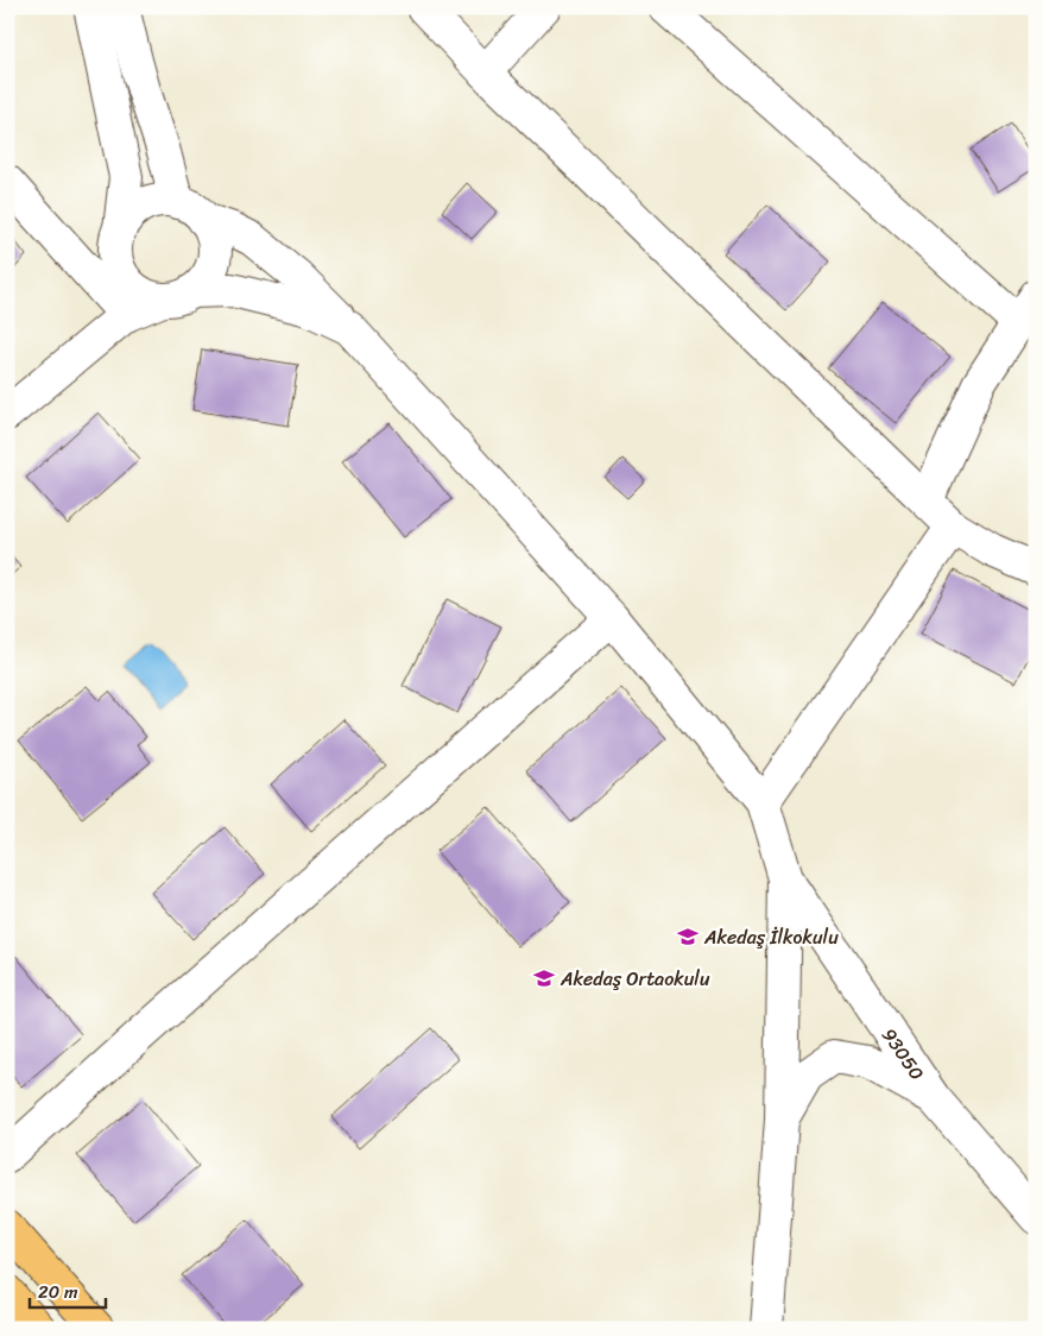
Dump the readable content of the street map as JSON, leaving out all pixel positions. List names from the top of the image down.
{
  "streets": {
    "street": ["93050"]
  },
  "places": {
    "school or university": ["Akedaş İlkokulu", "Akedaş Ortaokulu"]
  },
  "scale_bar": "20 m"
}
